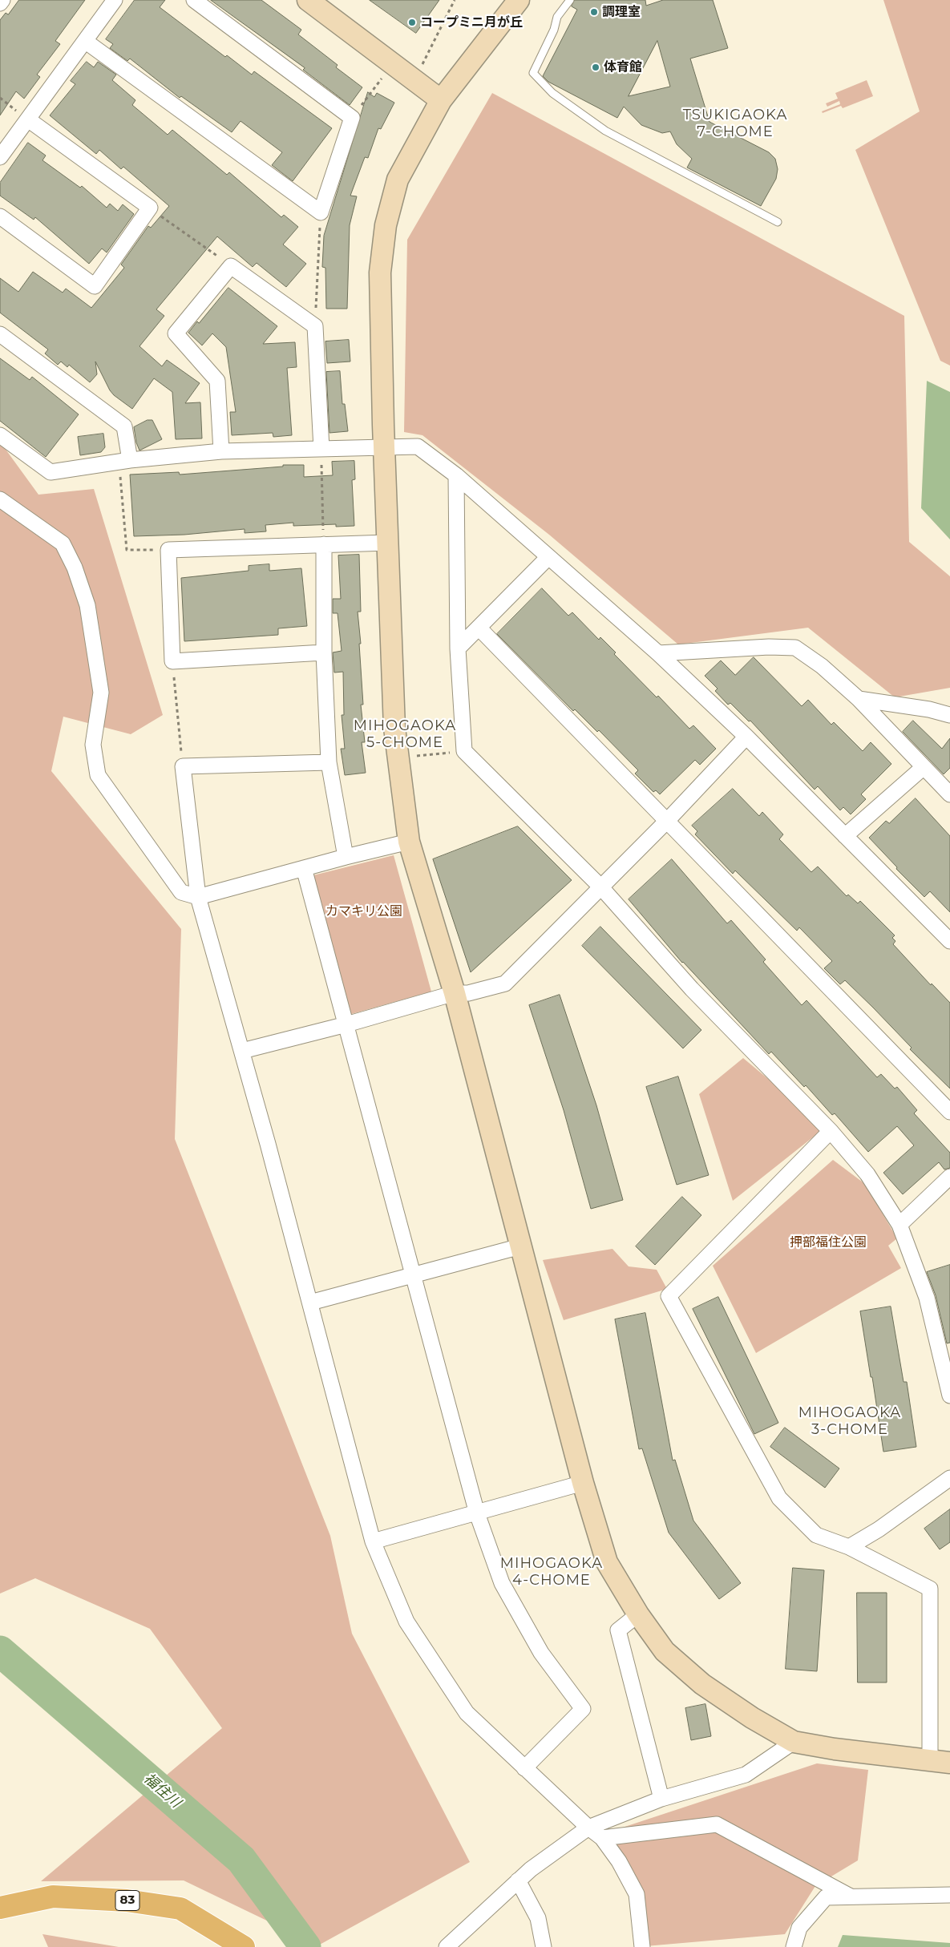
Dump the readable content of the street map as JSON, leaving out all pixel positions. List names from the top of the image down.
{
  "streets": {
    "main road": ["83"]
  },
  "districts": [
    "TSUKIGAOKA 7-CHOME",
    "MIHOGAOKA 5-CHOME",
    "MIHOGAOKA 3-CHOME",
    "MIHOGAOKA 4-CHOME"
  ],
  "water": ["福住川"],
  "parks": ["カマキリ公園", "押部福住公園"],
  "places": ["調理室", "コープミニ月が丘", "体育館"]
}
